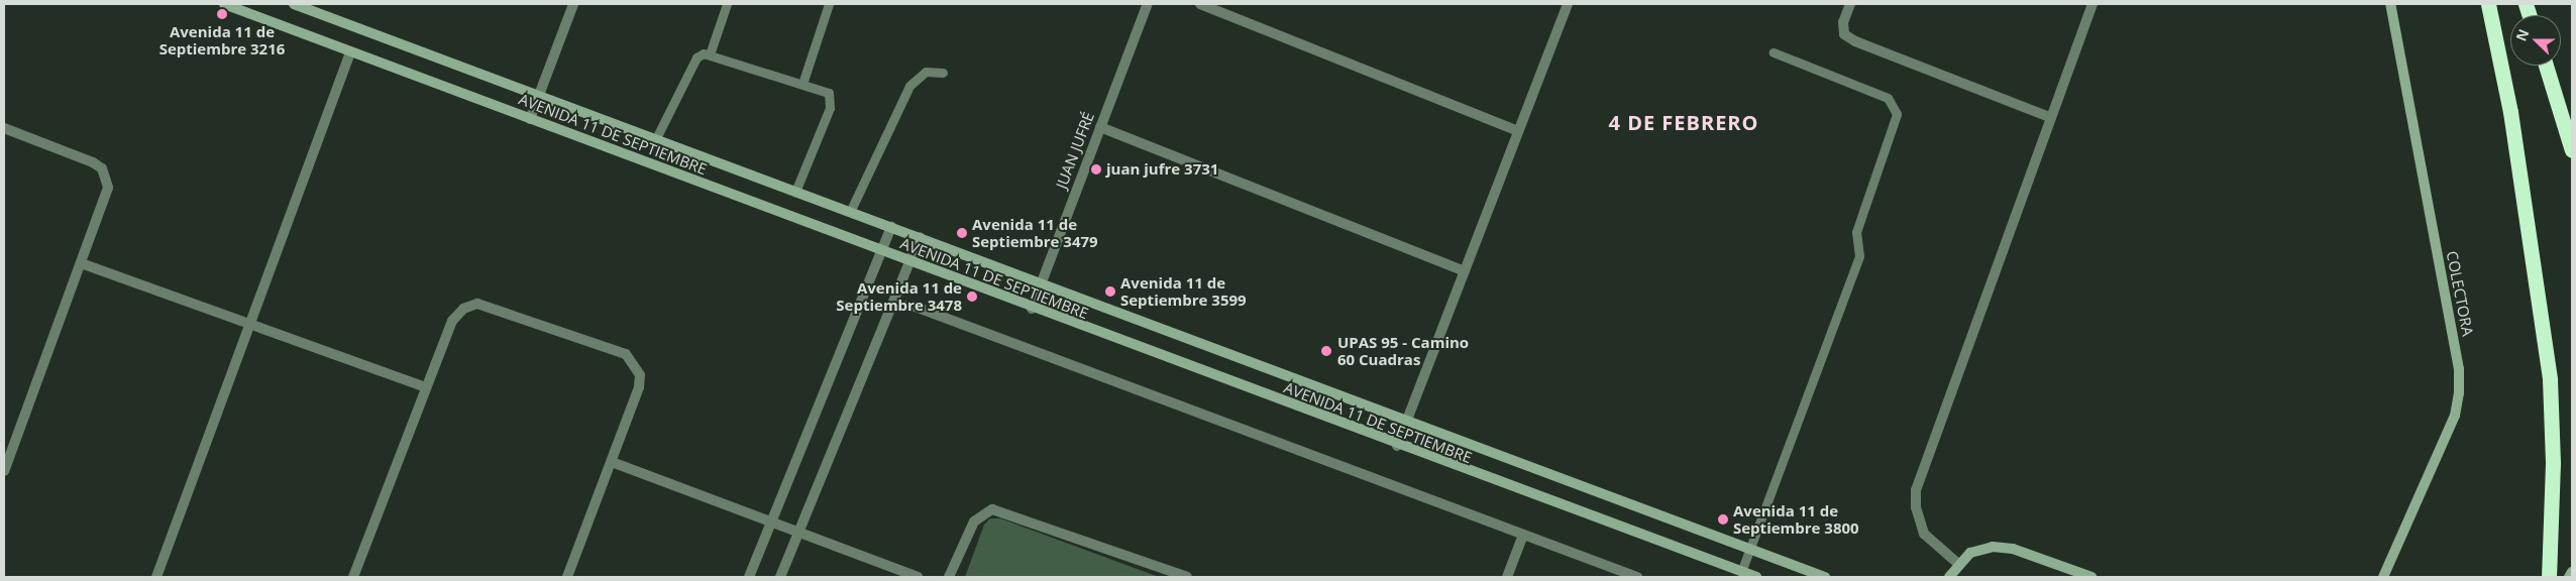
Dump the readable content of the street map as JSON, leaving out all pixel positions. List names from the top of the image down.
{
  "streets": {
    "main road": ["AVENIDA 11 DE SEPTIEMBRE", "COLECTORA"],
    "street": ["JUAN JUFRÉ"]
  },
  "crossings": [
    ["AVENIDA 11 DE SEPTIEMBRE", "JUAN JUFRÉ"]
  ],
  "districts": ["4 DE FEBRERO"],
  "places": [
    "Avenida 11 de Septiembre 3216",
    "juan jufre 3731",
    "Avenida 11 de Septiembre 3479",
    "Avenida 11 de Septiembre 3599",
    "Avenida 11 de Septiembre 3478",
    "UPAS 95 - Camino 60 Cuadras",
    "Avenida 11 de Septiembre 3800"
  ],
  "north": "left"
}
